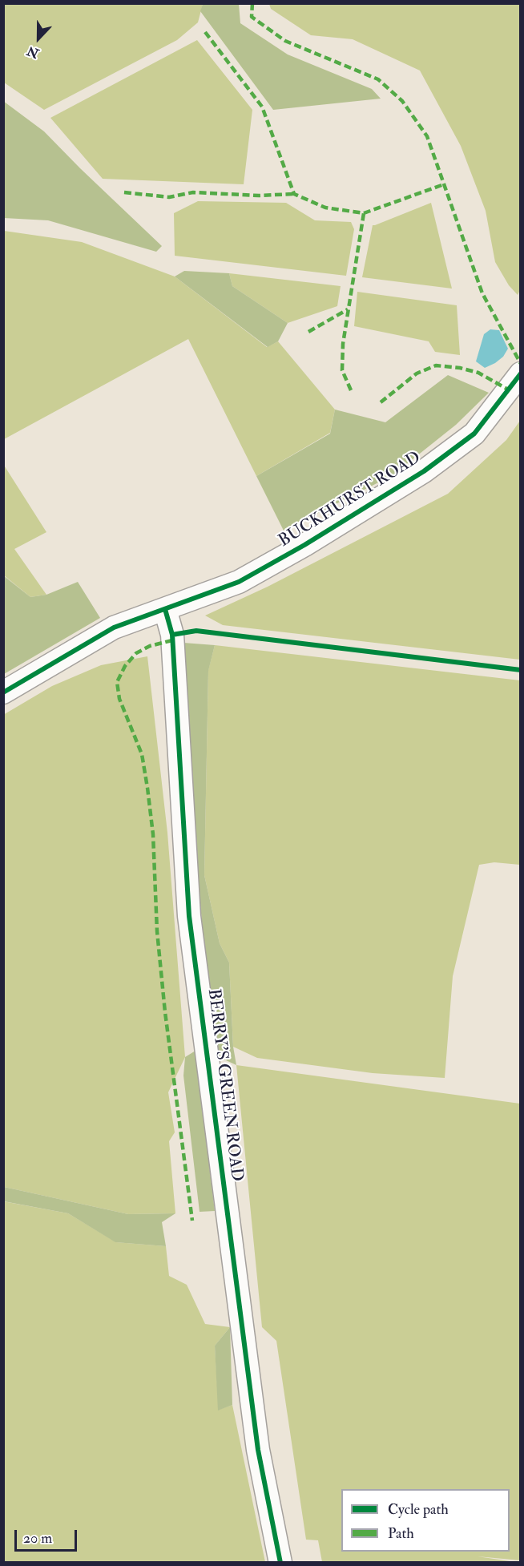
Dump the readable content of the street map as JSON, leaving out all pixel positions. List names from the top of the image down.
{
  "streets": {
    "street": ["BUCKHURST ROAD", "BERRY'S GREEN ROAD"]
  },
  "crossings": [
    ["BUCKHURST ROAD", "BERRY'S GREEN ROAD"]
  ],
  "legend": ["Cycle path", "Path"],
  "scale_bar": "20 m",
  "north": "bottom"
}
